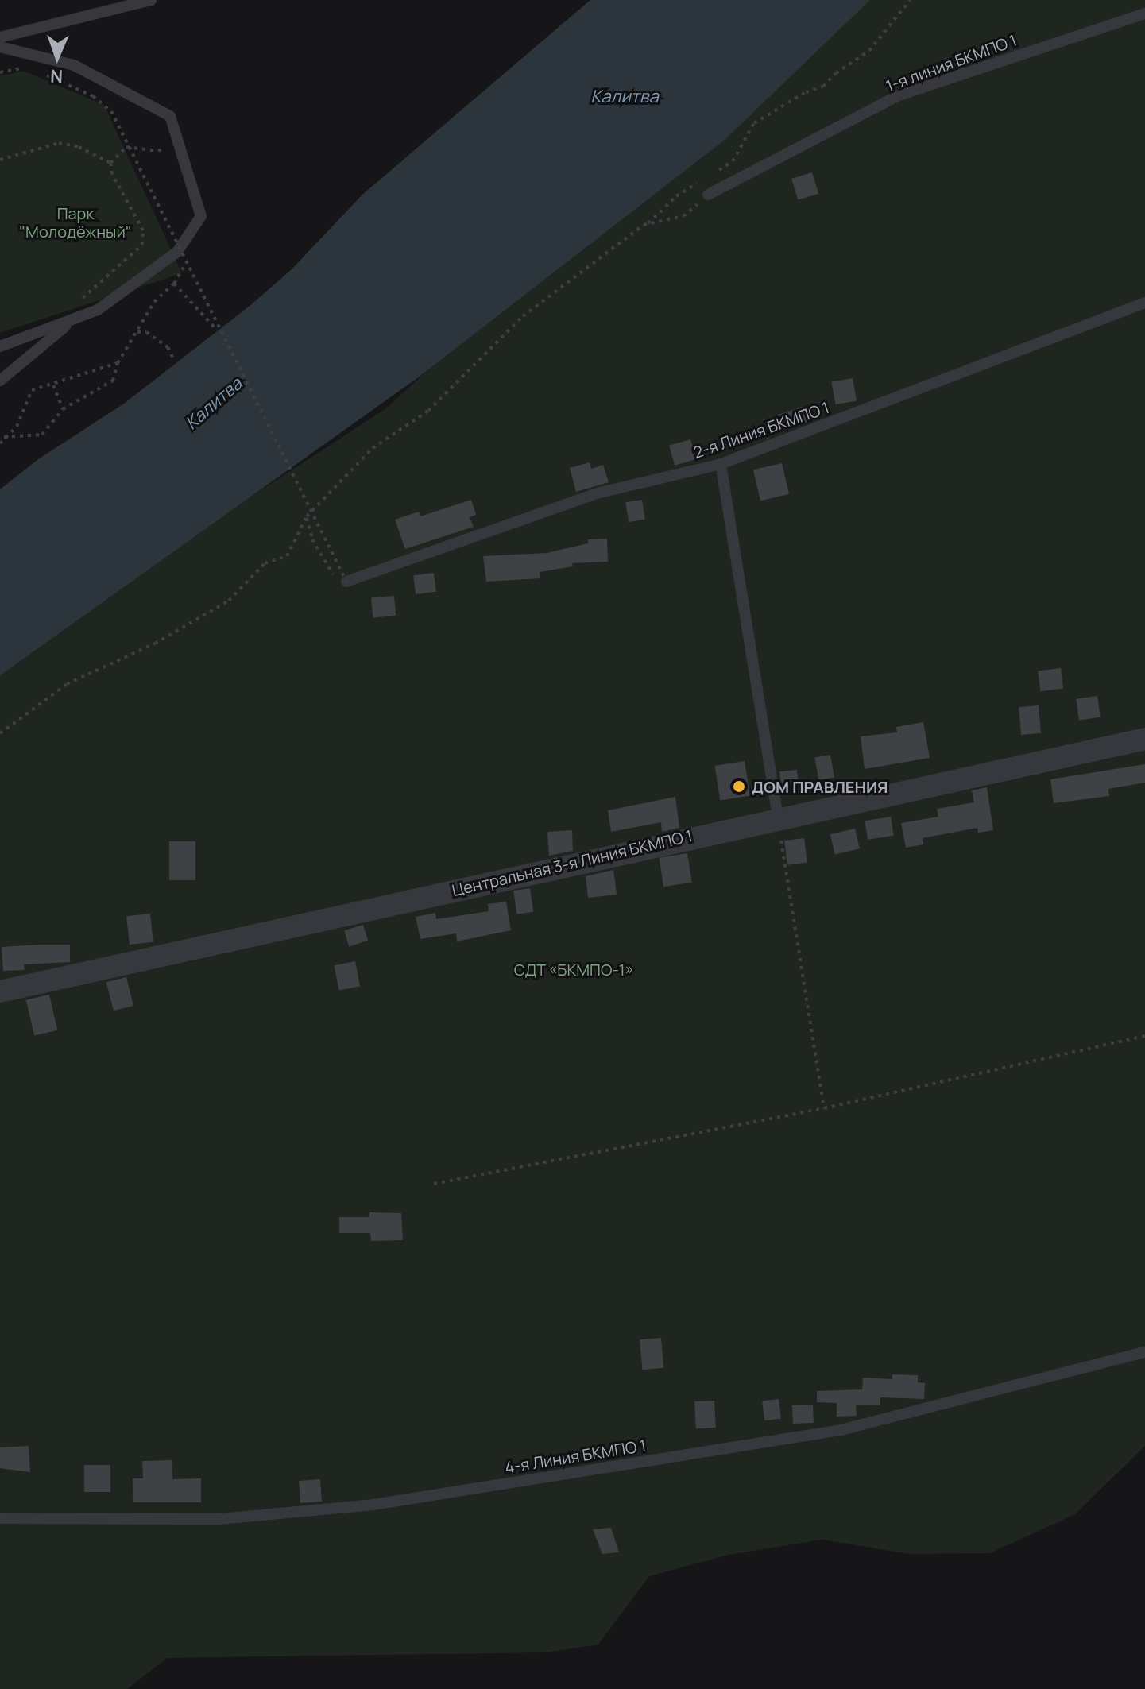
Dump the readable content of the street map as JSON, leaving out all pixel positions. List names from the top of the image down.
{
  "streets": {
    "street": ["Центральная 3-я Линия БКМПО 1"],
    "lane": ["1-я линия БКМПО 1", "2-я Линия БКМПО 1", "4-я Линия БКМПО 1"]
  },
  "water": ["Калитва"],
  "parks": ["Парк \"Молодёжный\"", "СДТ «БКМПО-1»"],
  "places": ["ДОМ ПРАВЛЕНИЯ"],
  "north": "bottom"
}
